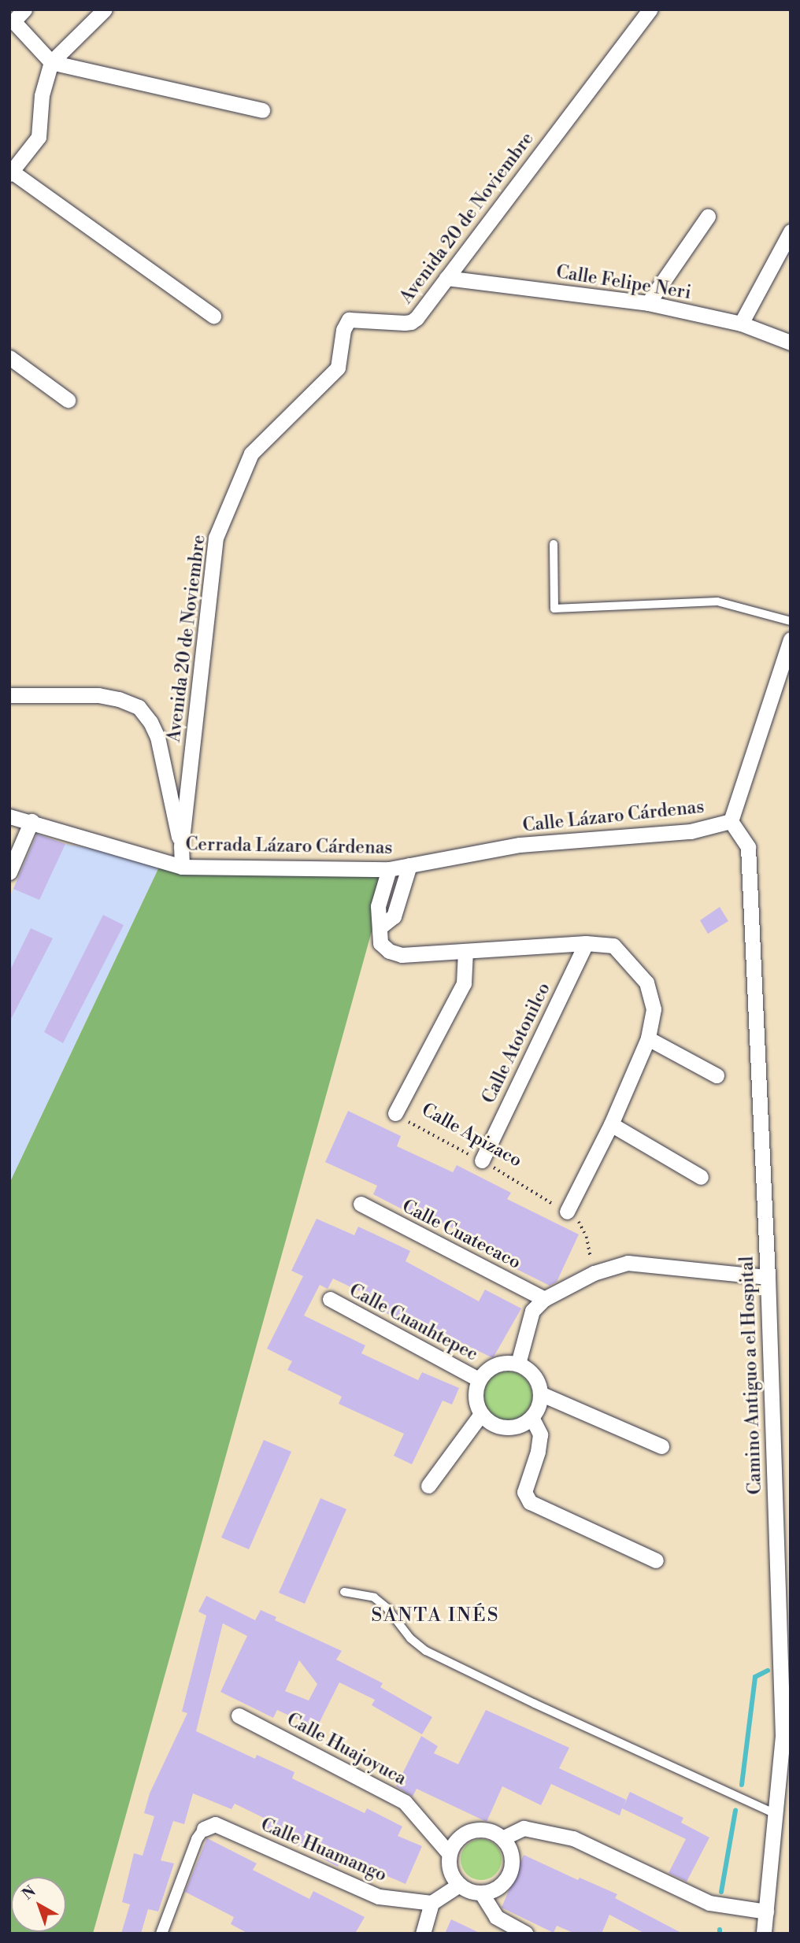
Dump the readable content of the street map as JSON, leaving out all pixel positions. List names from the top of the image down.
{
  "streets": {
    "street": [
      "Avenida 20 de Noviembre",
      "Calle Felipe Neri",
      "Calle Lázaro Cárdenas",
      "Cerrada Lázaro Cárdenas",
      "Calle Atotonilco",
      "Calle Apizaco",
      "Calle Cuatecaco",
      "Calle Cuauhtepec",
      "Camino Antiguo a el Hospital",
      "Calle Huajoyuca",
      "Calle Huamango"
    ]
  },
  "crossings": [
    ["Avenida 20 de Noviembre", "Calle Felipe Neri"],
    ["Avenida 20 de Noviembre", "Cerrada Lázaro Cárdenas"],
    ["Calle Lázaro Cárdenas", "Cerrada Lázaro Cárdenas"],
    ["Calle Lázaro Cárdenas", "Camino Antiguo a el Hospital"],
    ["Calle Atotonilco", "Calle Apizaco"]
  ],
  "districts": ["SANTA INÉS"],
  "north": "top left"
}
